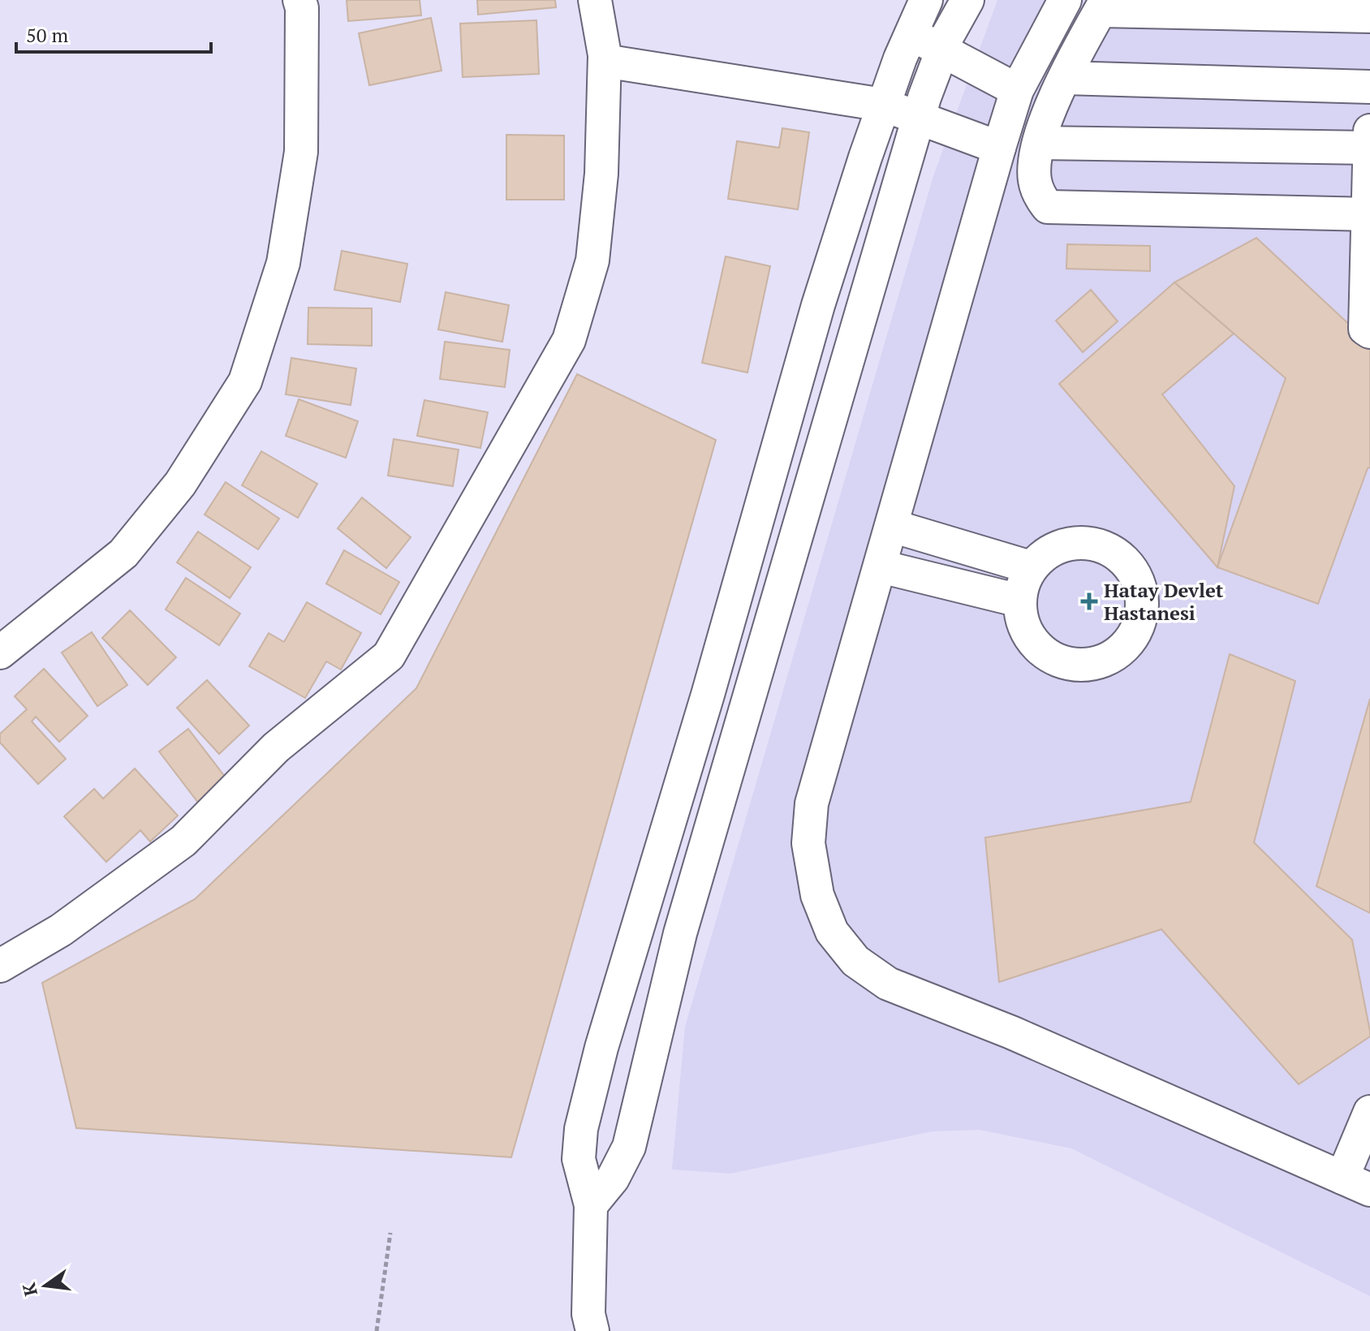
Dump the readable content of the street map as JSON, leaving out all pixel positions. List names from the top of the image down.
{
  "places": {
    "health": ["Hatay Devlet Hastanesi"]
  },
  "scale_bar": "50 m",
  "north": "left"
}
